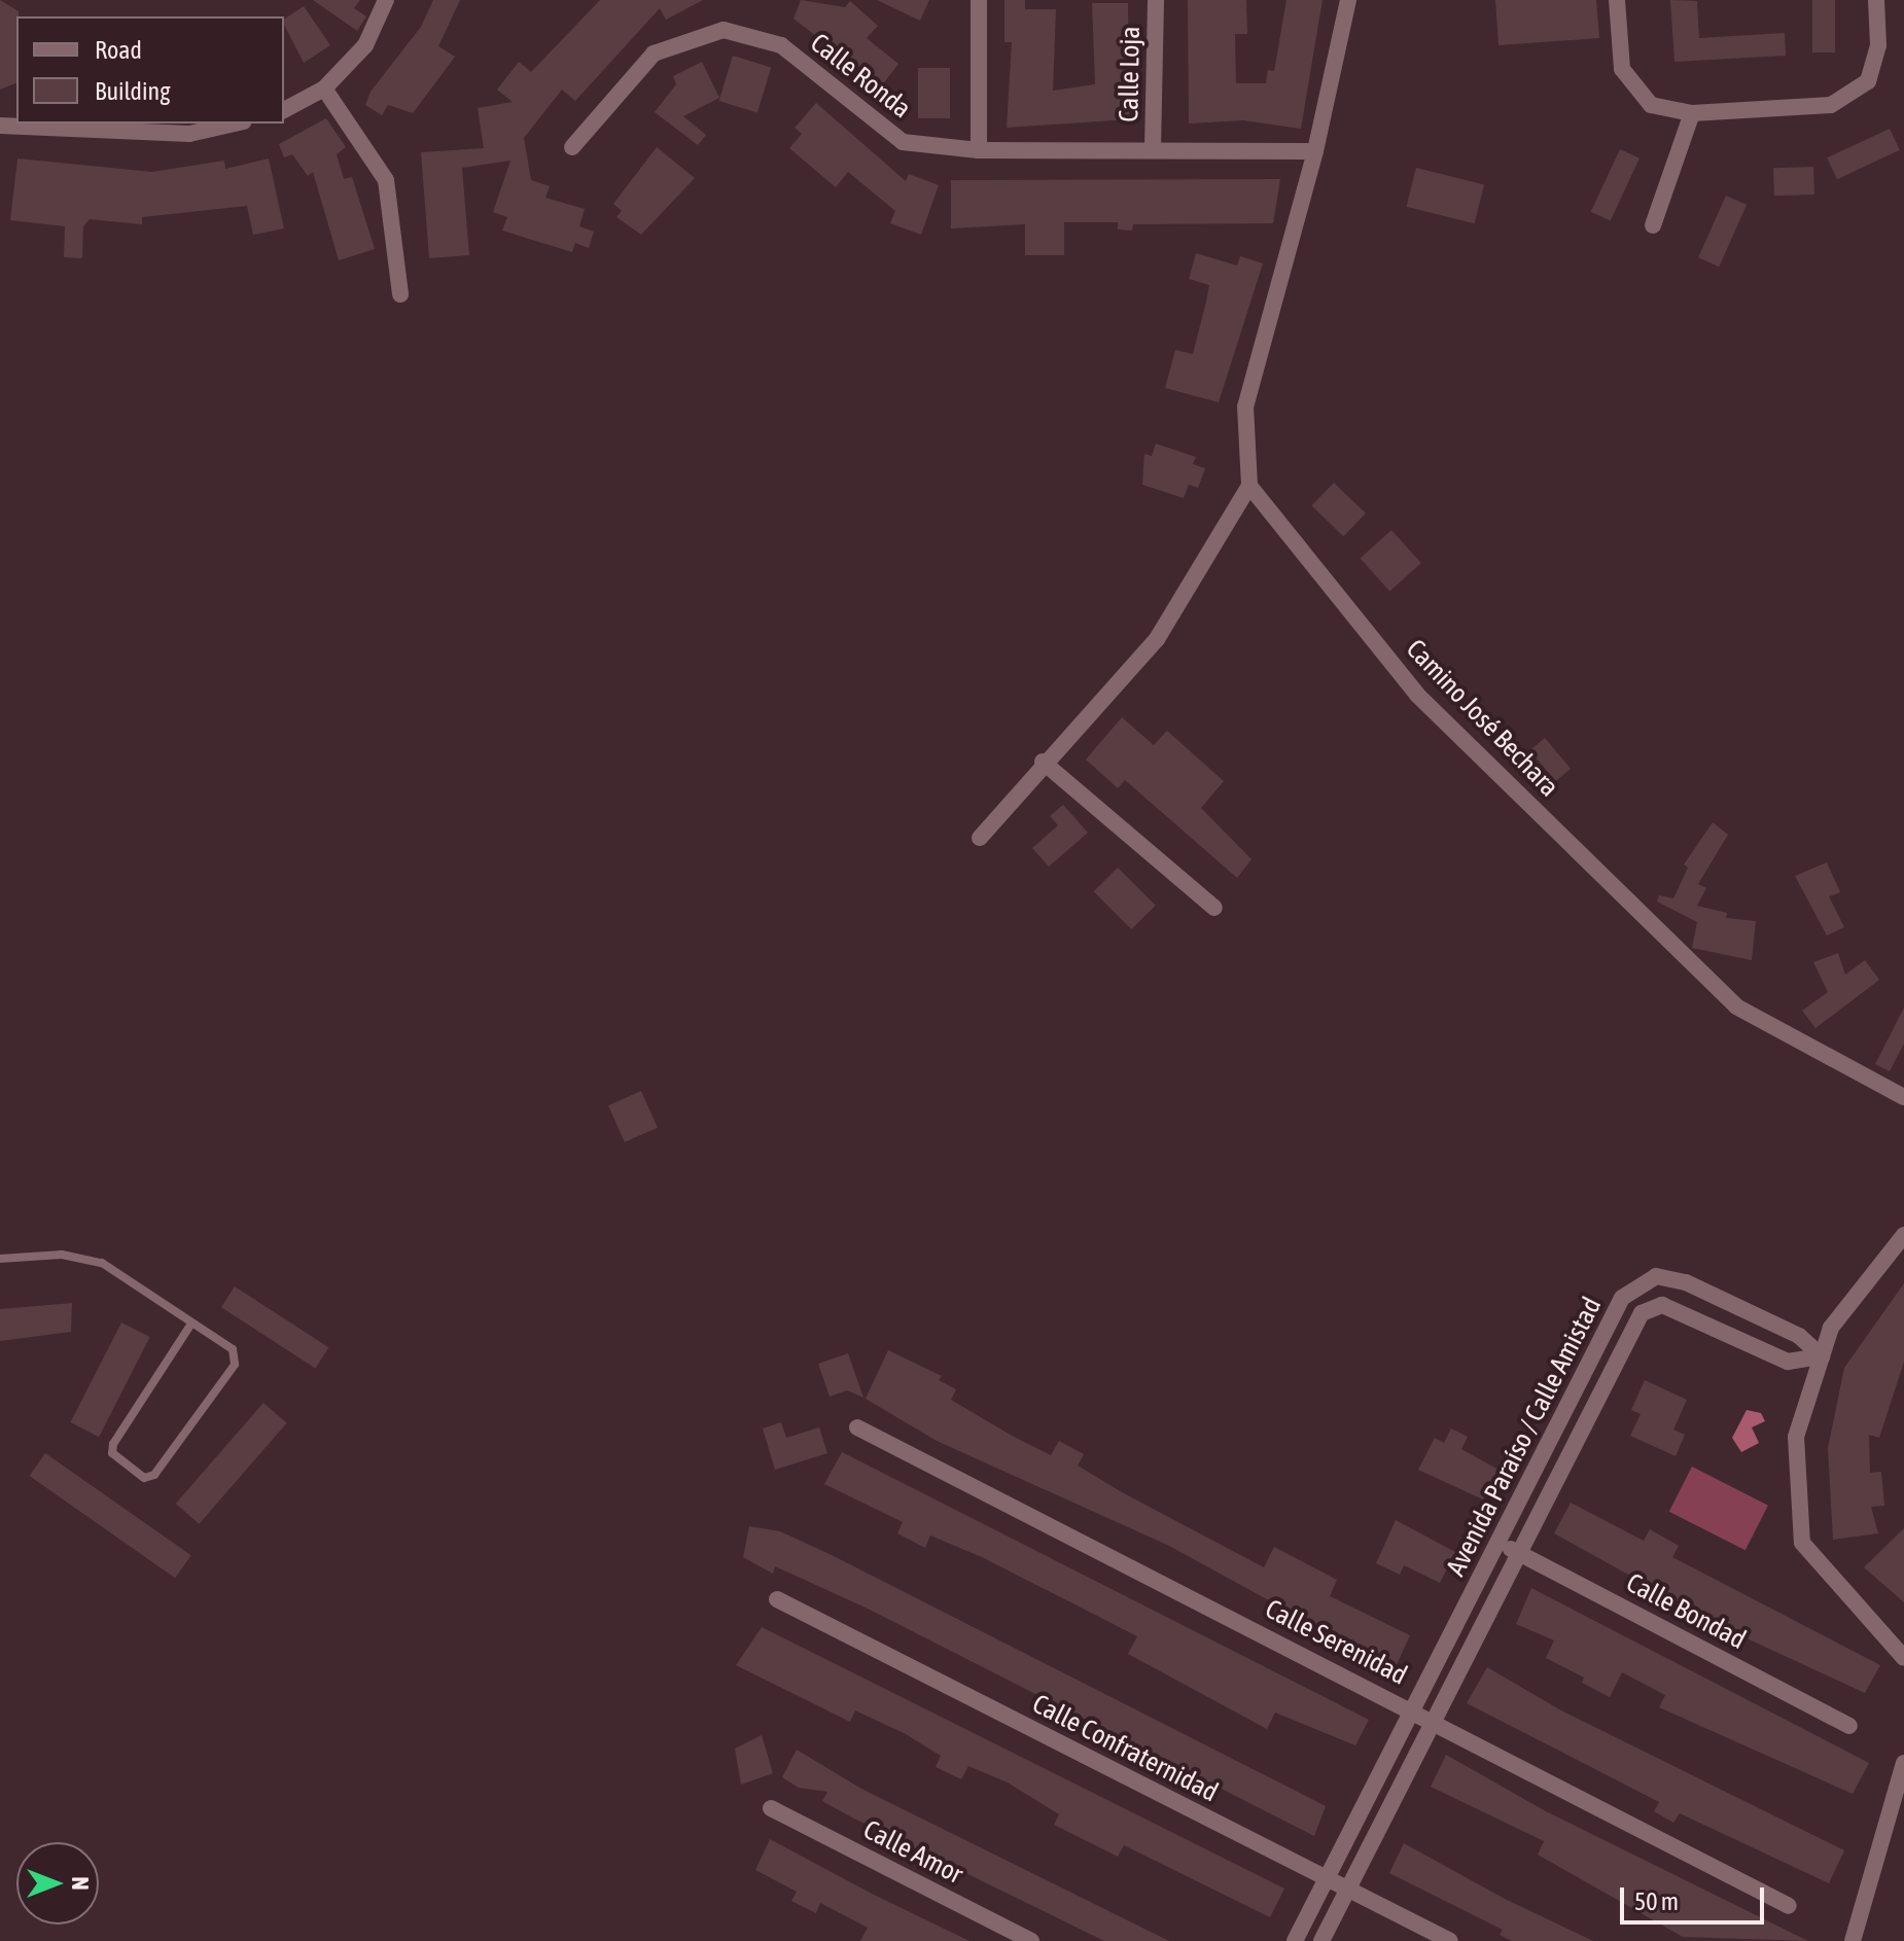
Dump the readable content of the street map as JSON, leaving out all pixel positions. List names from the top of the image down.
{
  "streets": {
    "street": [
      "Calle Loja",
      "Calle Ronda",
      "Camino José Bechara",
      "Avenida Paraíso / Calle Amistad",
      "Calle Bondad",
      "Calle Serenidad",
      "Calle Confraternidad",
      "Calle Amor"
    ]
  },
  "crossings": [
    ["Calle Loja", "Calle Ronda"],
    ["Avenida Paraíso / Calle Amistad", "Calle Bondad"],
    ["Avenida Paraíso / Calle Amistad", "Calle Serenidad"],
    ["Avenida Paraíso / Calle Amistad", "Calle Confraternidad"]
  ],
  "legend": ["Road", "Building"],
  "scale_bar": "50 m",
  "north": "right"
}
